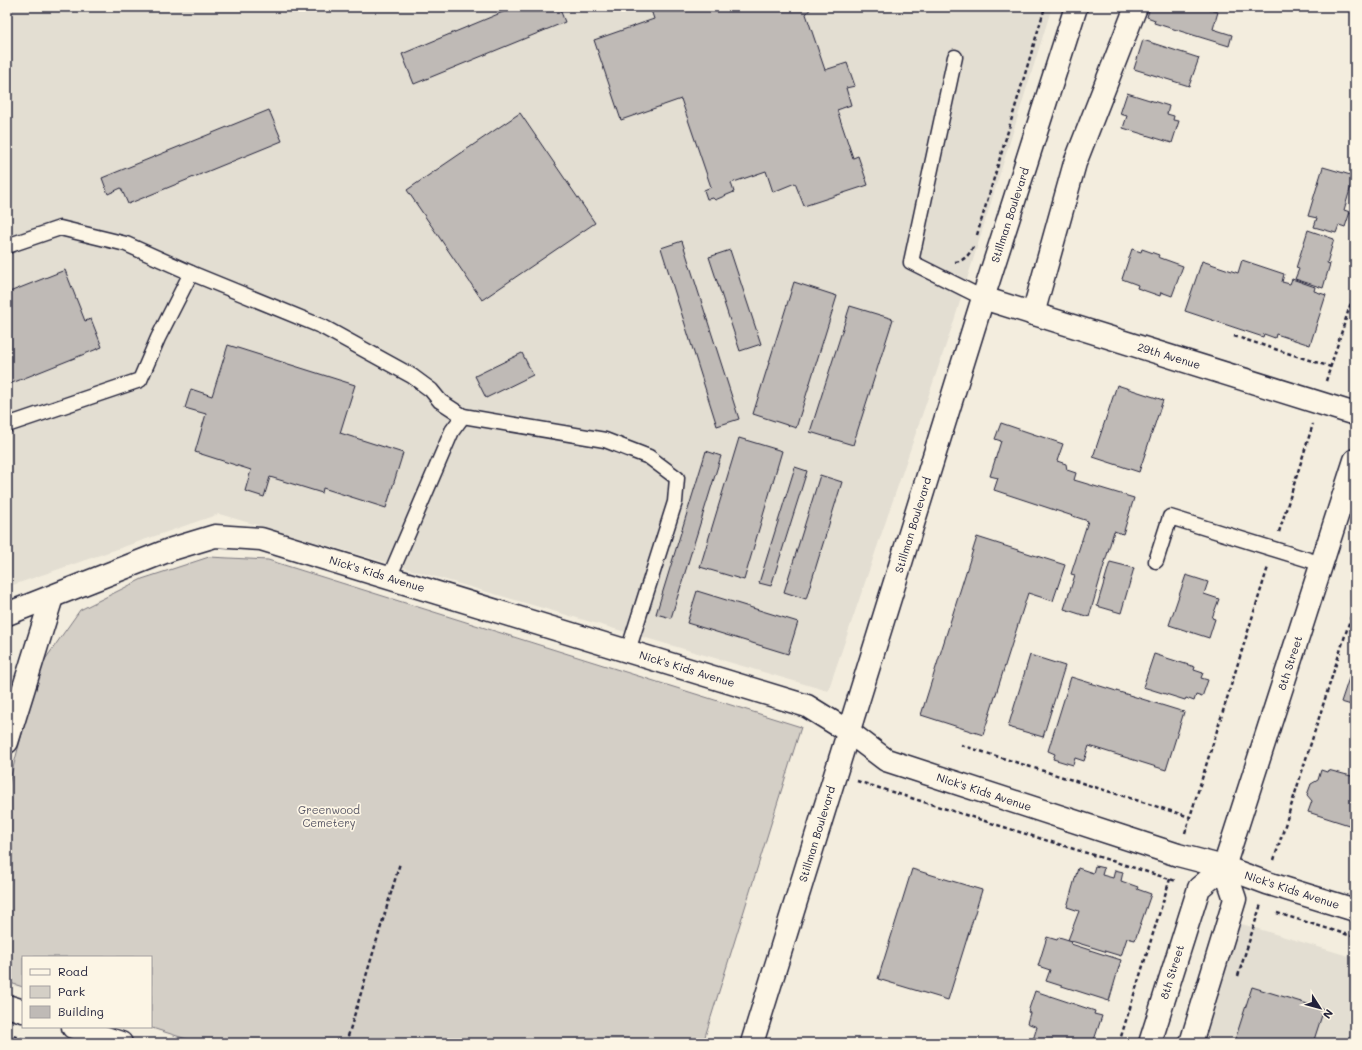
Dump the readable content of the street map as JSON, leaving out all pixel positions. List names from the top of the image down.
{
  "streets": {
    "street": [
      "Stillman Boulevard",
      "29th Avenue",
      "Nick's Kids Avenue",
      "8th Street"
    ]
  },
  "crossings": [
    ["Stillman Boulevard", "29th Avenue"],
    ["Stillman Boulevard", "Nick's Kids Avenue"],
    ["Nick's Kids Avenue", "8th Street"]
  ],
  "parks": ["Greenwood Cemetery"],
  "legend": ["Road", "Park", "Building"],
  "north": "bottom right"
}
